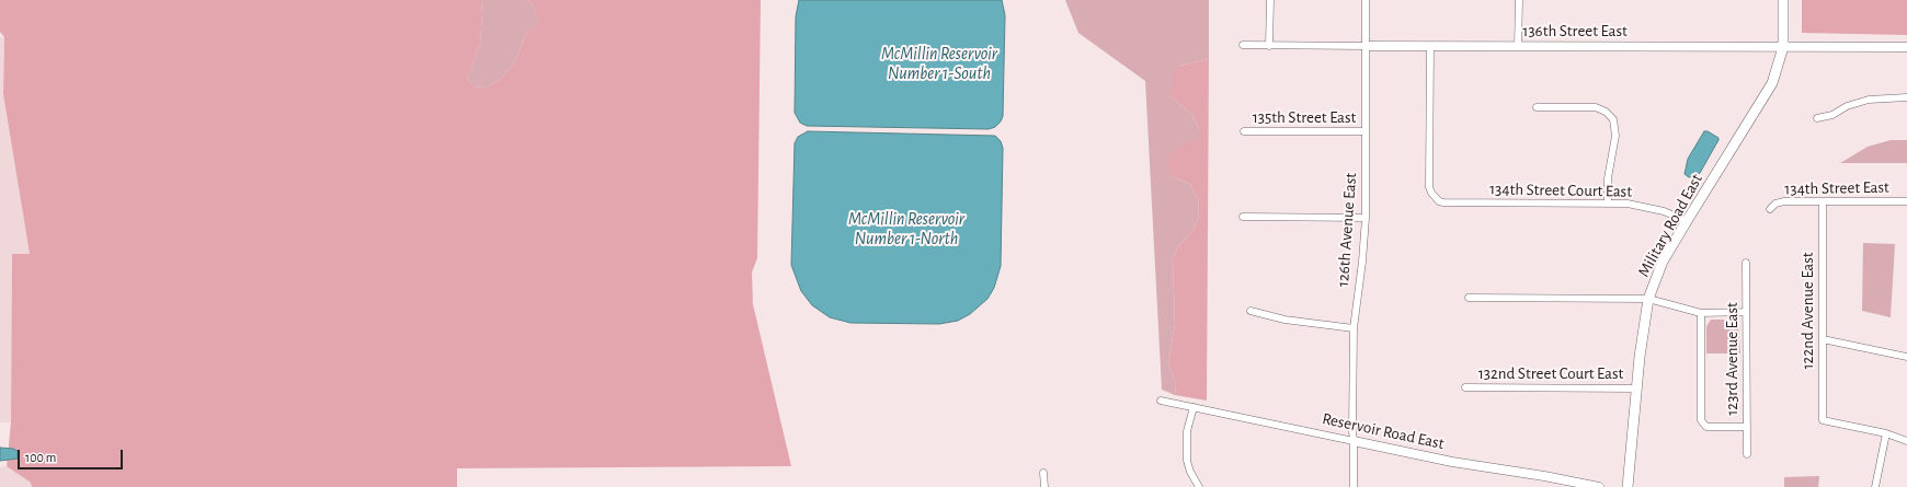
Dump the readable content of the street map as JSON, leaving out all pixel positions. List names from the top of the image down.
{
  "streets": {
    "main road": ["Military Road East"],
    "street": [
      "136th Street East",
      "135th Street East",
      "134th Street East",
      "134th Street Court East",
      "126th Avenue East",
      "122nd Avenue East",
      "123rd Avenue East",
      "132nd Street Court East",
      "Reservoir Road East"
    ]
  },
  "crossings": [
    ["136th Street East", "134th Street Court East"],
    ["136th Street East", "Military Road East"],
    ["136th Street East", "126th Avenue East"],
    ["135th Street East", "126th Avenue East"],
    ["134th Street East", "122nd Avenue East"],
    ["134th Street Court East", "Military Road East"],
    ["Military Road East", "132nd Street Court East"],
    ["126th Avenue East", "Reservoir Road East"]
  ],
  "water": ["McMillin Reservoir Number 1-South", "McMillin Reservoir Number 1-North"],
  "scale_bar": "100 m"
}
